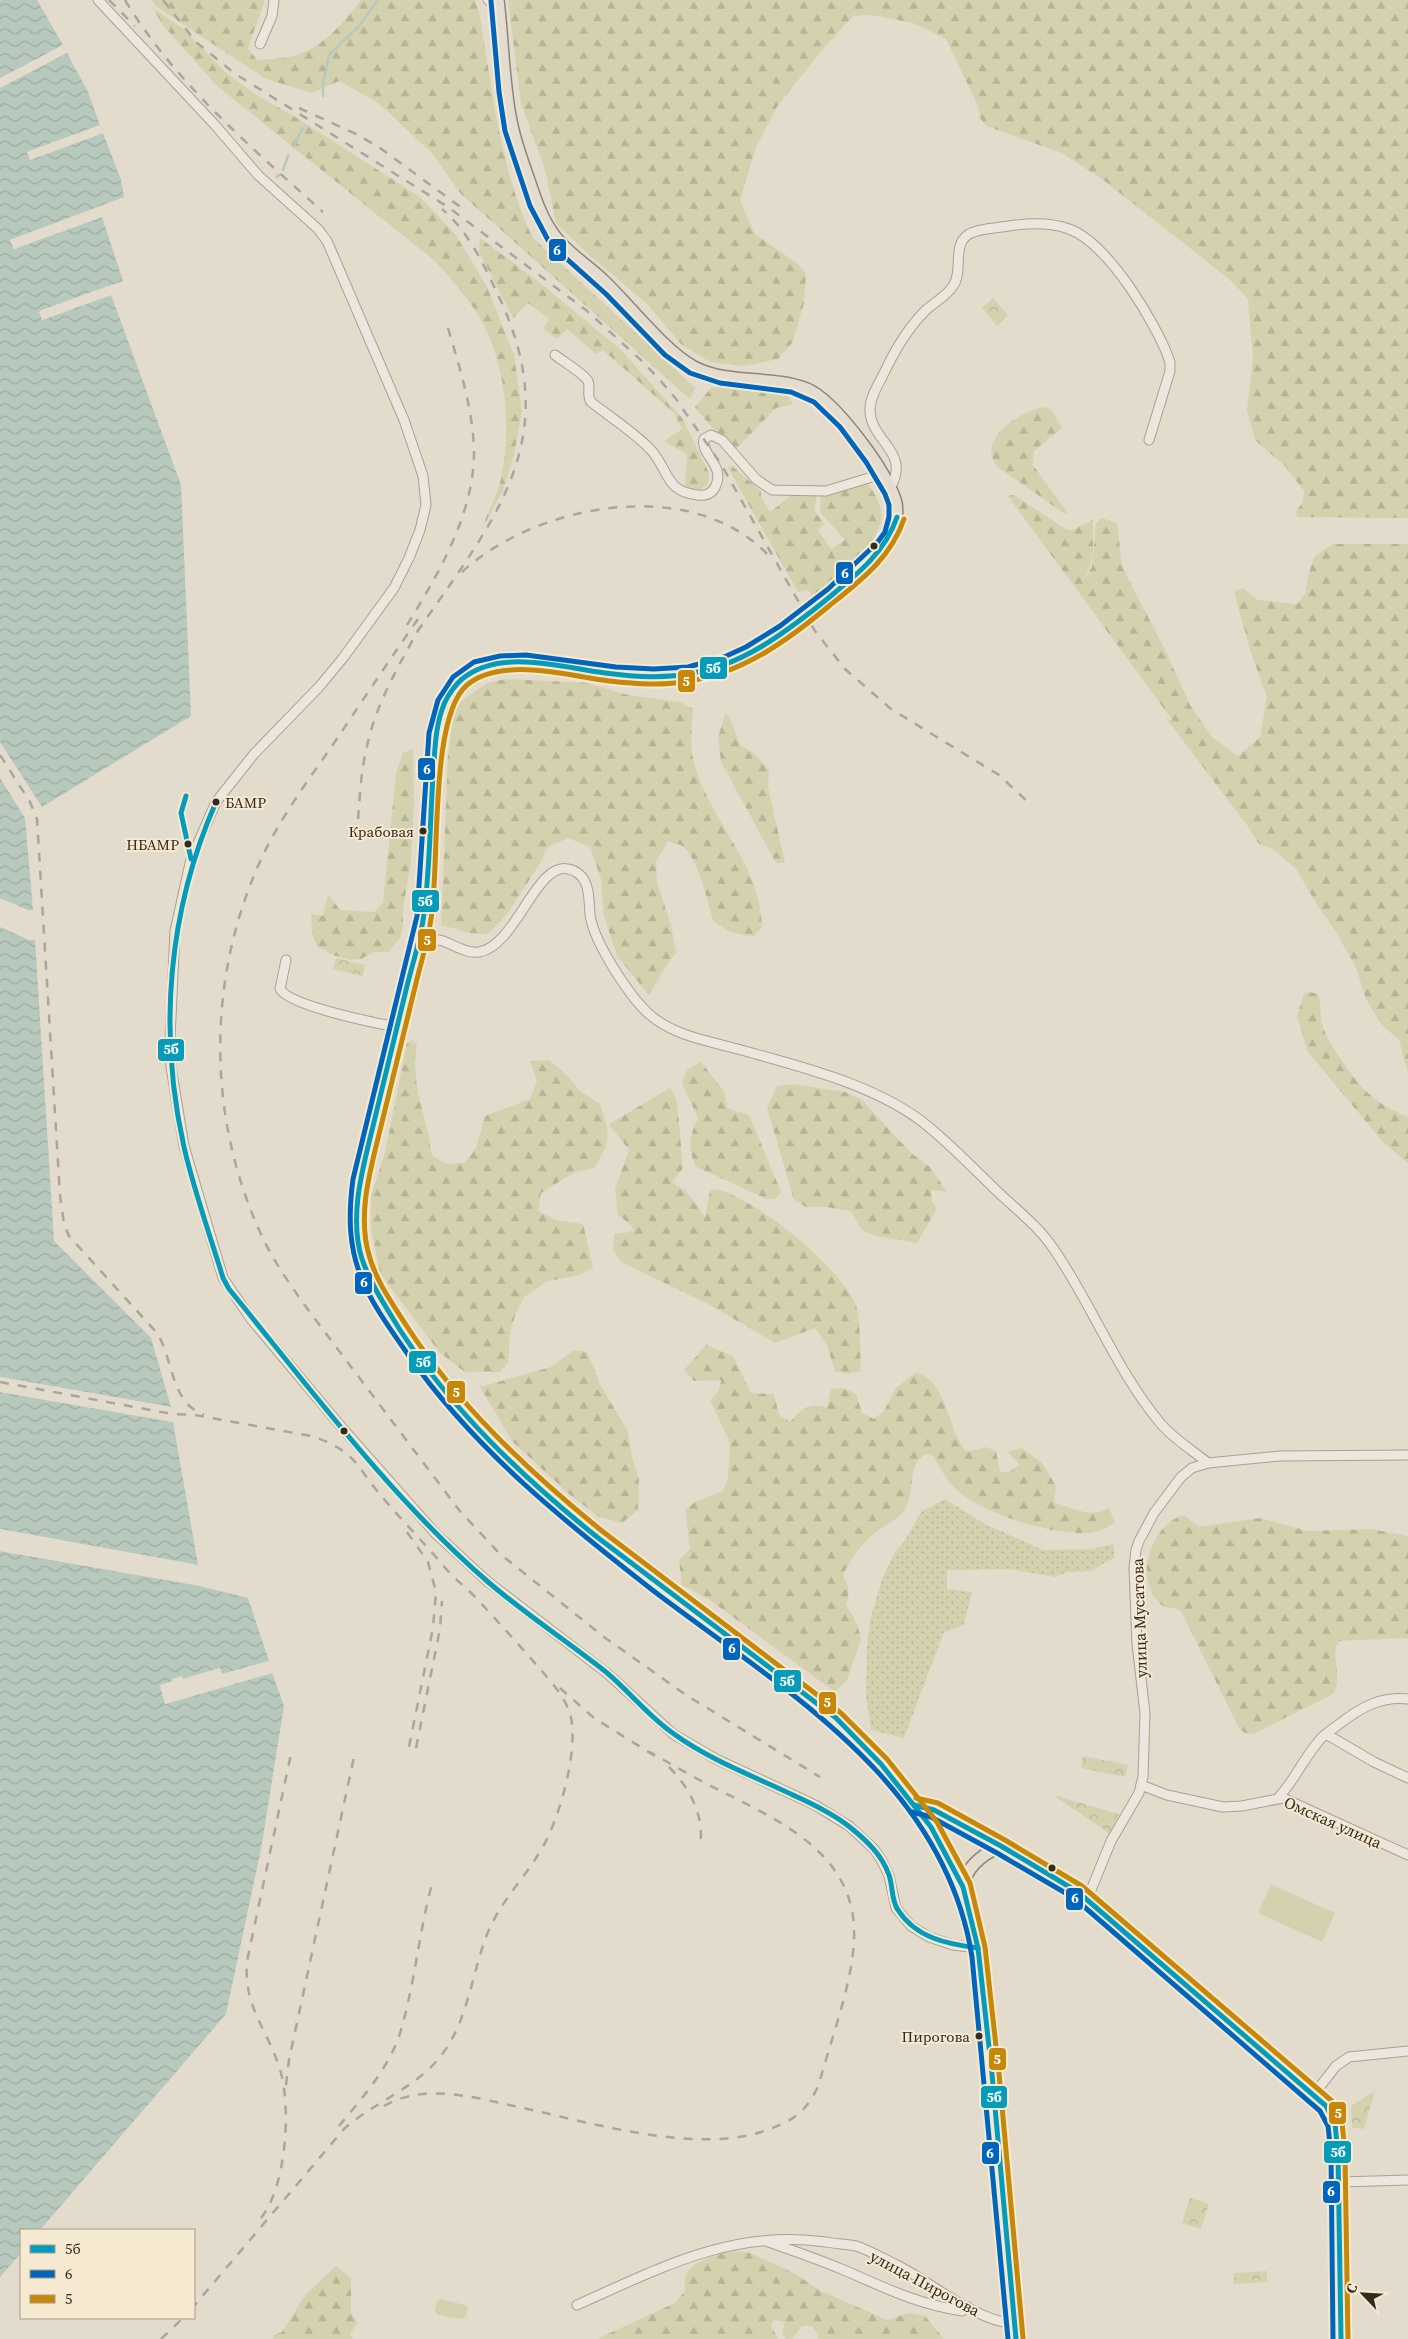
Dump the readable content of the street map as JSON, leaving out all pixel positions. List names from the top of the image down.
{
  "streets": {
    "street": ["улица Мусатова", "Омская улица", "улица Пирогова"]
  },
  "crossings": [
    ["улица Мусатова", "Омская улица"]
  ],
  "places": [
    "БАМР",
    "Крабовая",
    "НБАМР",
    "Пирогова"
  ],
  "lines": ["transit line 6", "transit line 5б", "transit line 5"],
  "legend": ["5б", "6", "5"],
  "north": "top left"
}
